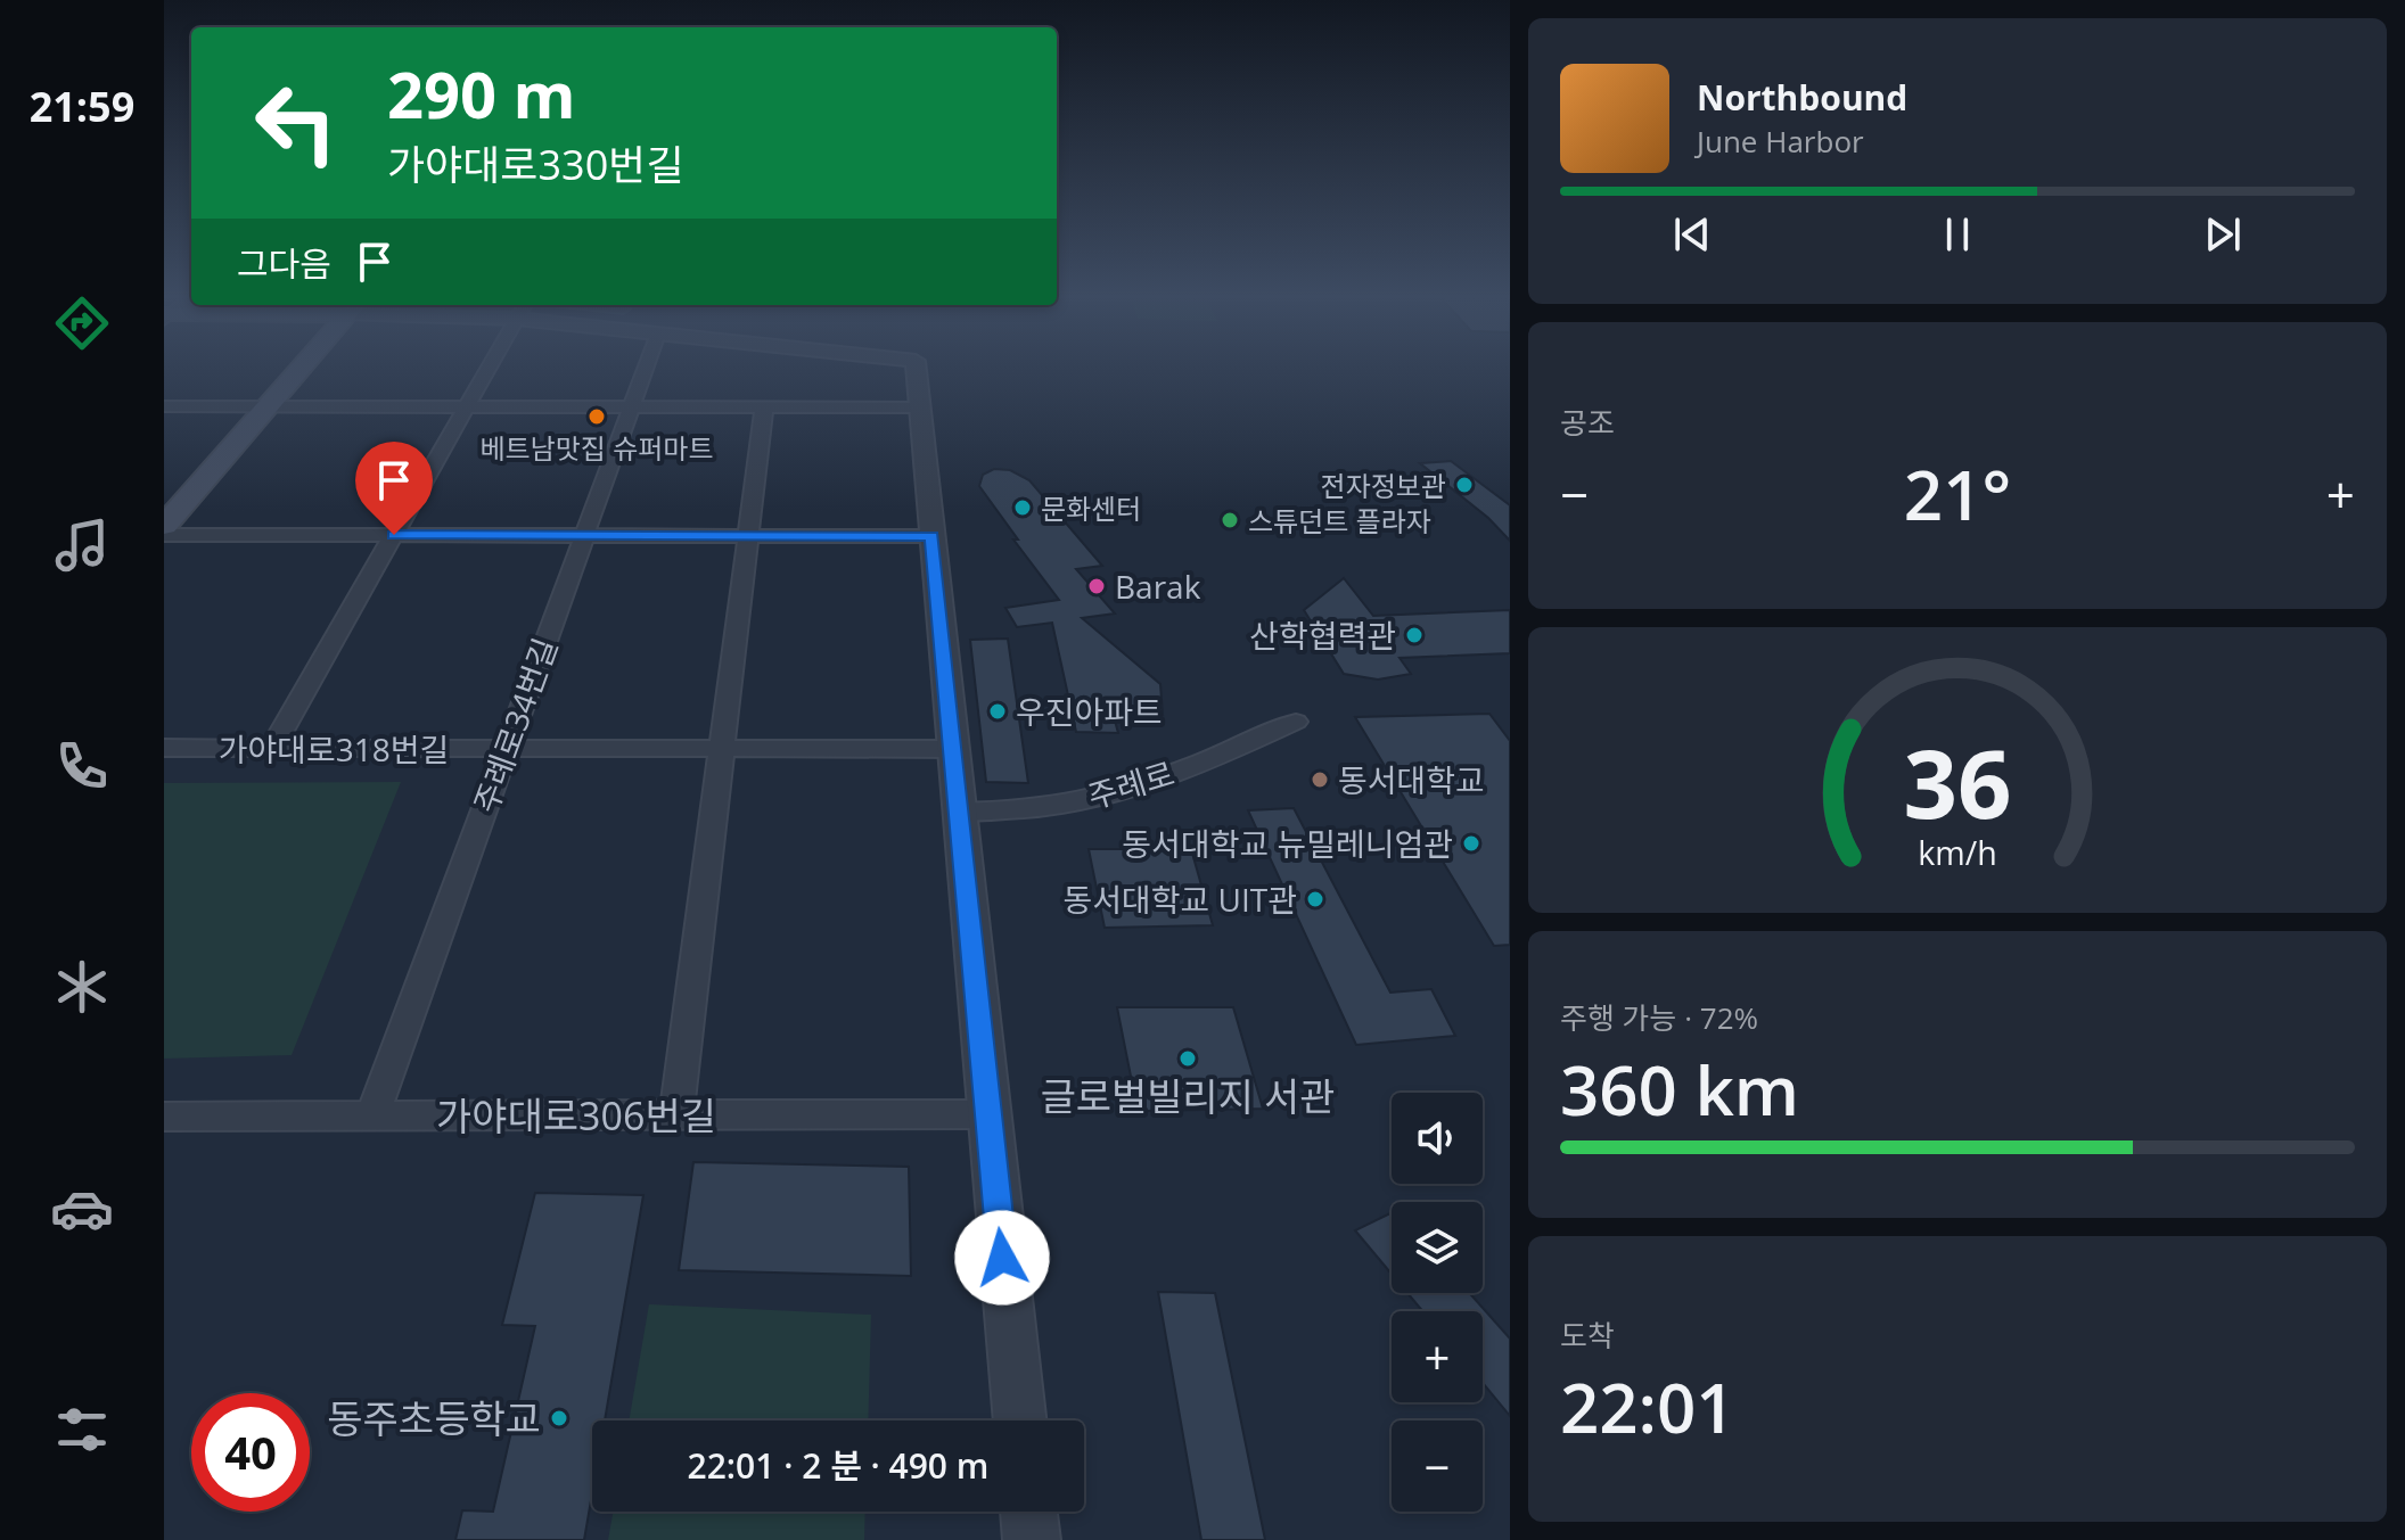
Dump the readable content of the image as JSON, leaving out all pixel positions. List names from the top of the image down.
{
  "streets": {
    "street": [
      "주례로34번길",
      "가야대로318번길",
      "주례로",
      "가야대로306번길"
    ]
  },
  "crossings": [
    ["주례로34번길", "가야대로318번길"],
    ["주례로34번길", "가야대로306번길"]
  ],
  "places": [
    "베트남맛집 슈퍼마트",
    "전자정보관",
    "문화센터",
    "스튜던트 플라자",
    "Barak",
    "산학협력관",
    "우진아파트",
    "동서대학교",
    "동서대학교 뉴밀레니엄관",
    "동서대학교 UIT관",
    "글로벌빌리지 서관",
    "동주초등학교"
  ],
  "page": {
    "tabs": "21:59",
    "turn": ["290 m", "가야대로330번길"],
    "song": ["Northbound", "June Harbor"],
    "then": "그다음",
    "tile": [
      "공조",
      ["주행 가능 · 72%", "360 km"],
      ["도착", "22:01"]
    ],
    "heat": ["−", "21°", "+"],
    "map_buttons": ["+", "−"],
    "limit": "40",
    "trip": "22:01 · 2 분 · 490 m",
    "gauge": ["36", "km/h"]
  }
}
